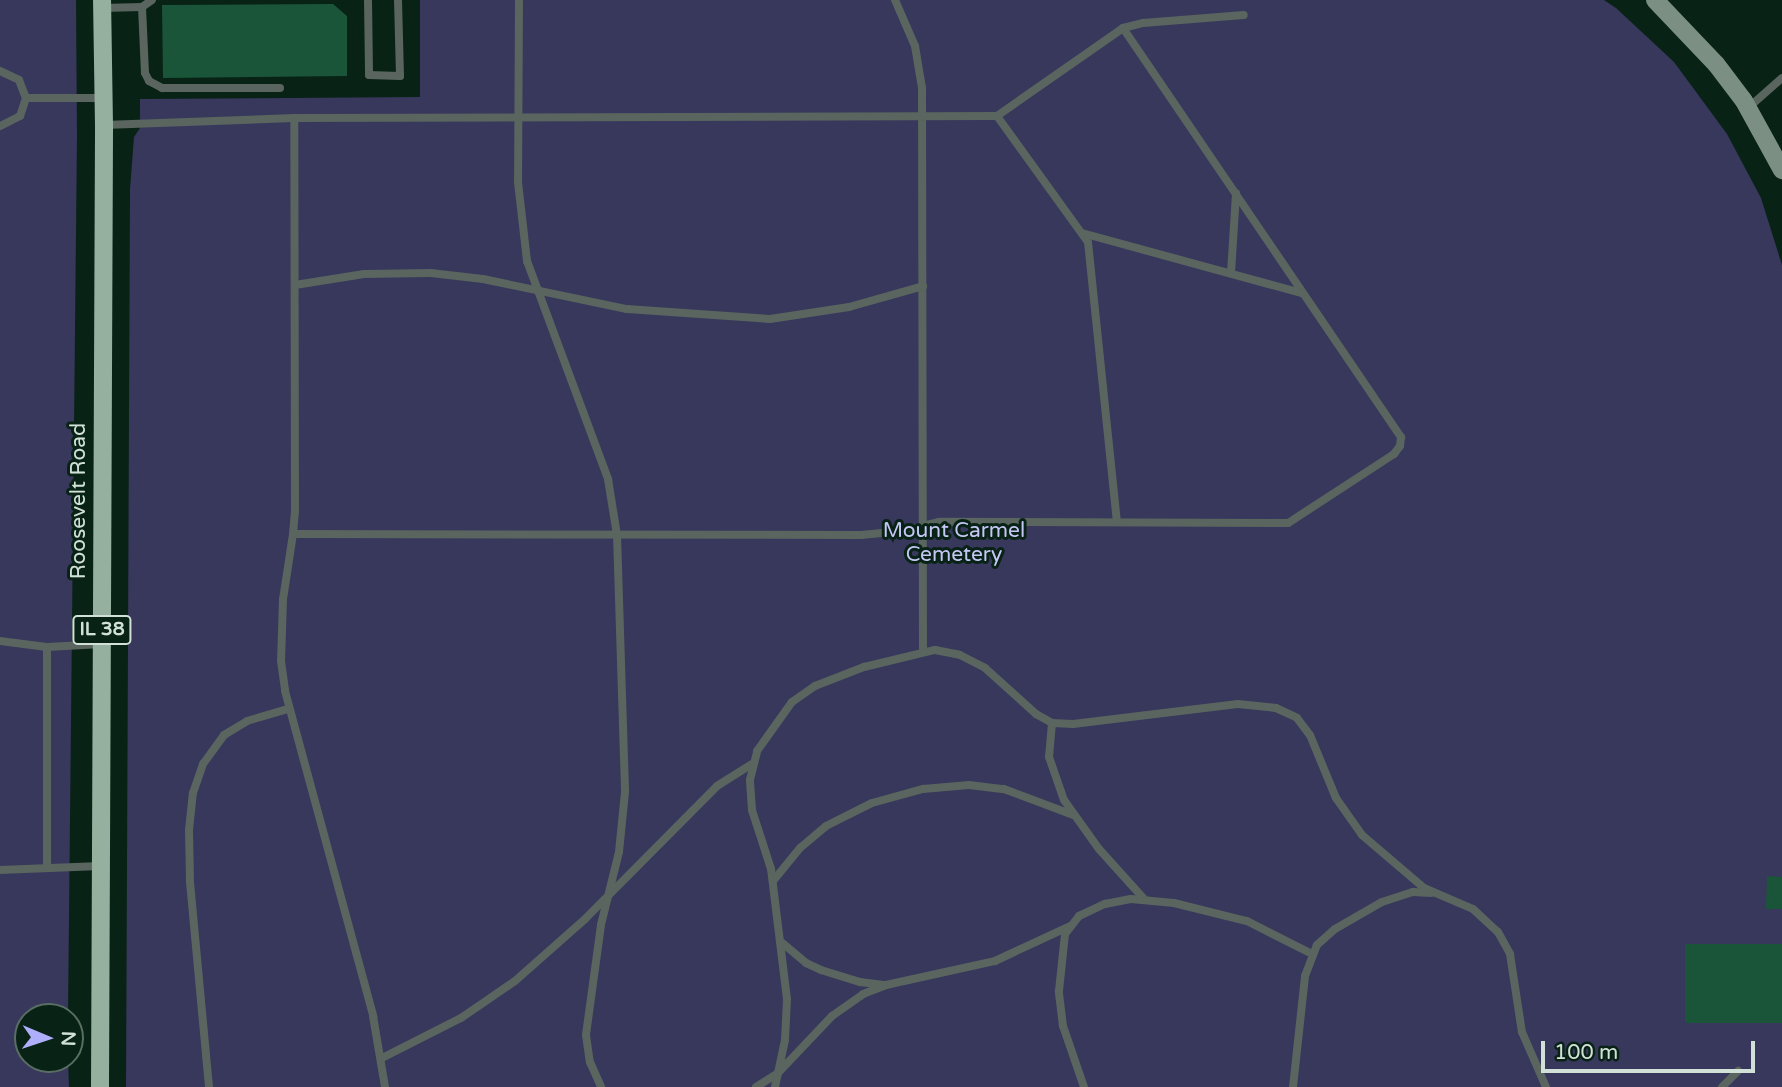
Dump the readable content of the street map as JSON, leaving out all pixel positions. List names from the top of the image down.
{
  "streets": {
    "main road": ["Roosevelt Road", "IL 38"]
  },
  "parks": ["Mount Carmel Cemetery"],
  "scale_bar": "100 m",
  "north": "right"
}
